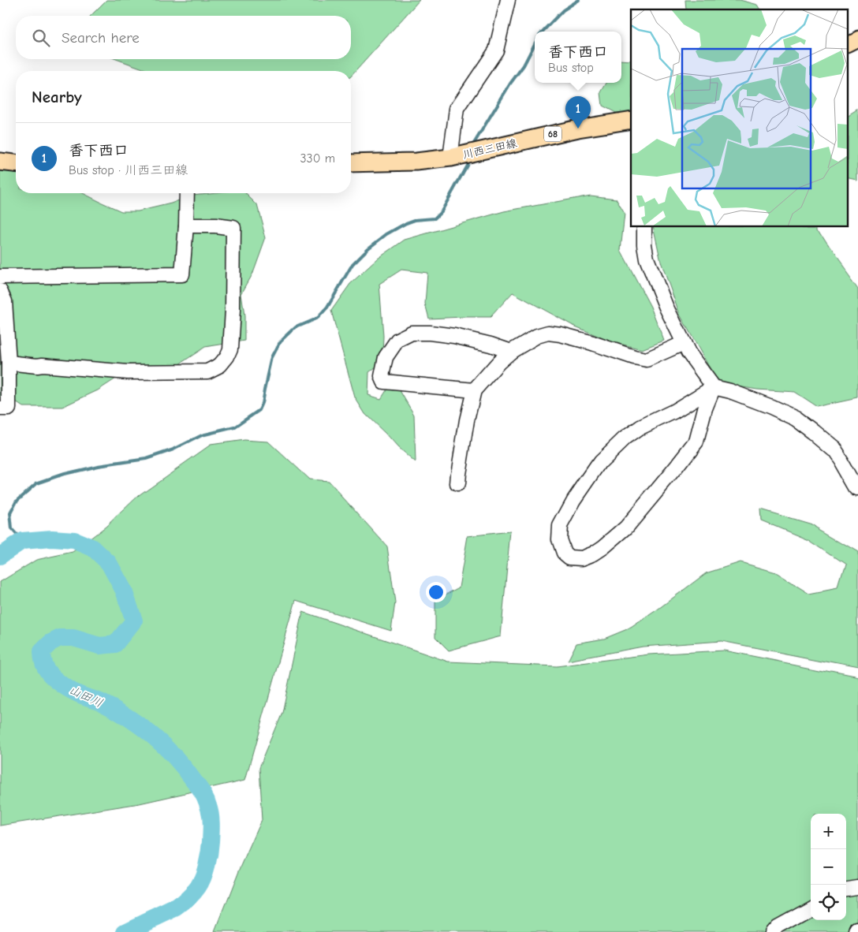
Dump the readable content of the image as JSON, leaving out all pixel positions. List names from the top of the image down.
{
  "streets": {
    "main road": ["68", "川西三田線"]
  },
  "water": ["山田川"],
  "page": {
    "search": "Search here",
    "popup": ["香下西口", "Bus stop"],
    "heading": "Nearby",
    "pins": "1",
    "list": [
      {
        "mark": "1",
        "name": "香下西口",
        "note": "Bus stop · 川西三田線",
        "value": "330 m"
      }
    ],
    "map_buttons": ["+", "−"]
  }
}
